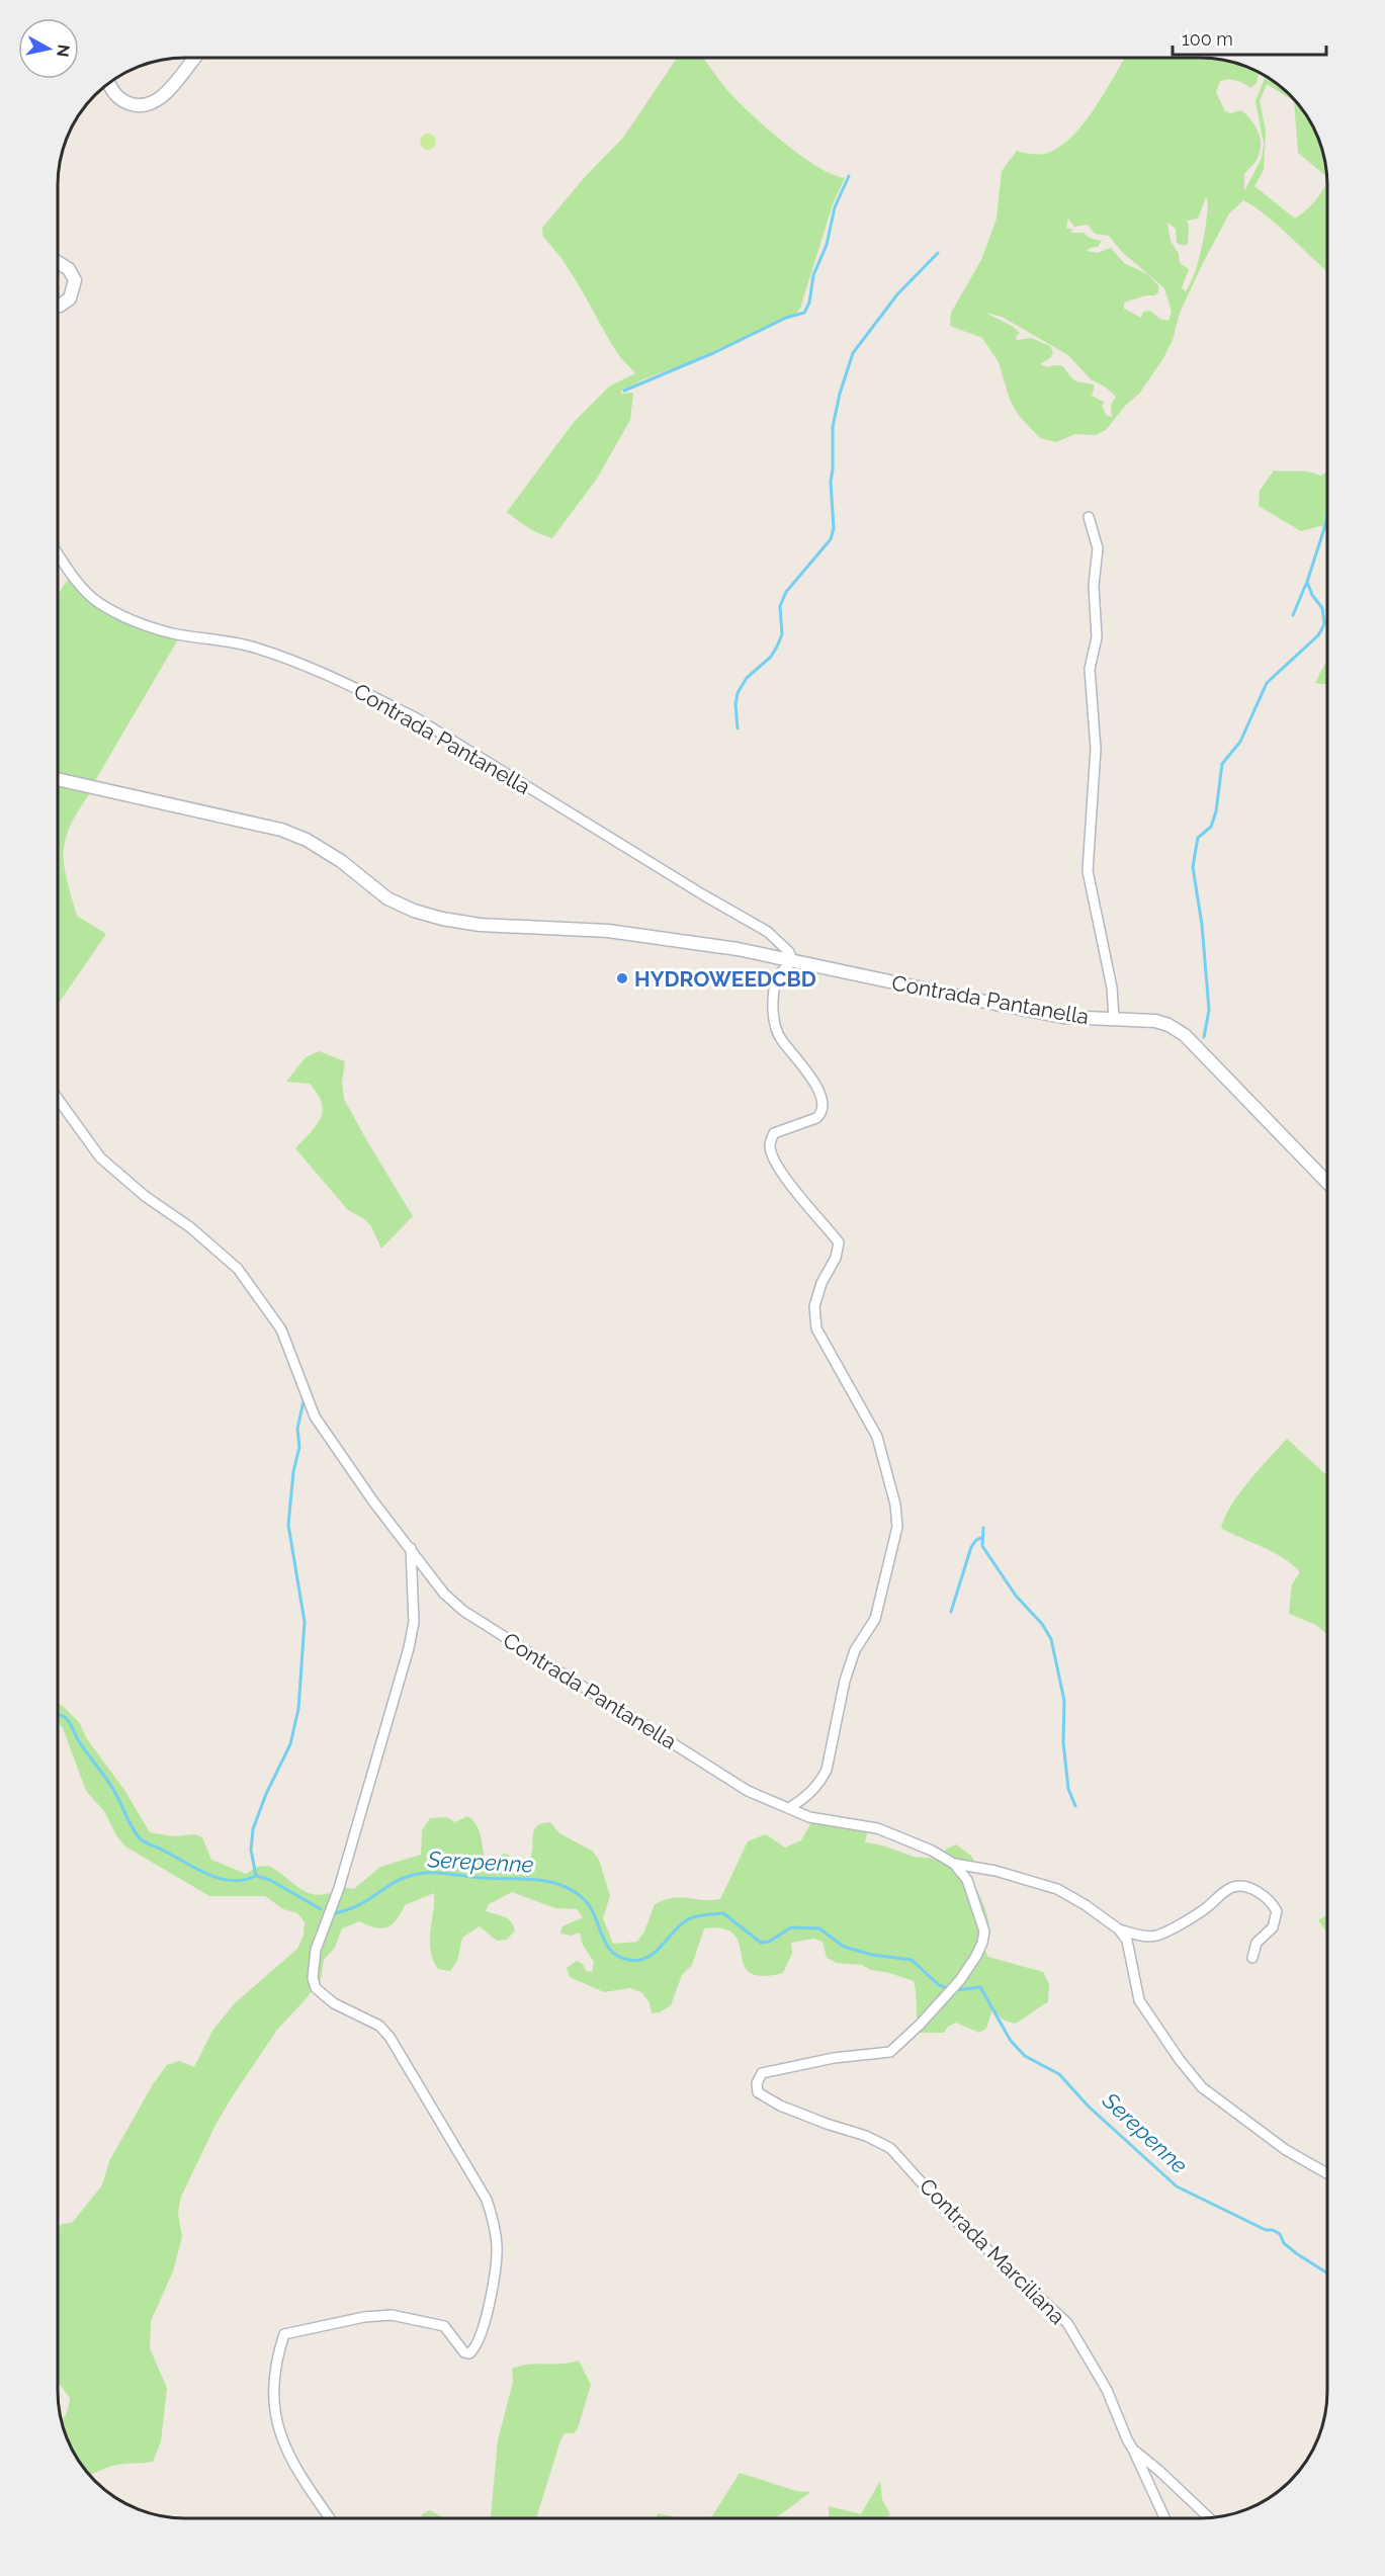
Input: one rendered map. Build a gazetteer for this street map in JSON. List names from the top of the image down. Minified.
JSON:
{"streets":{"street":["Contrada Pantanella","Contrada Marciliana"]},"crossings":[["Contrada Pantanella","Contrada Marciliana"]],"water":["Serepenne"],"places":["HYDROWEEDCBD"],"scale_bar":"100 m","north":"right"}
